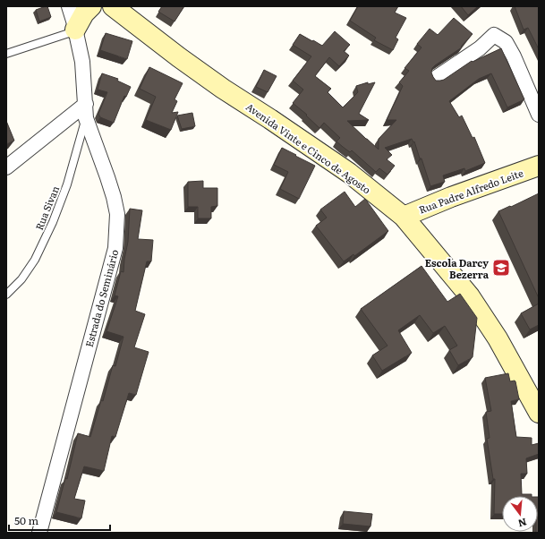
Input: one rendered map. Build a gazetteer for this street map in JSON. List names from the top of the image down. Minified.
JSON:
{"streets":{"main road":["Avenida Vinte e Cinco de Agosto","Rua Padre Alfredo Leite"],"street":["Estrada do Seminário"],"lane":["Rua Sivan"]},"crossings":[["Avenida Vinte e Cinco de Agosto","Rua Padre Alfredo Leite"],["Rua Sivan","Estrada do Seminário"]],"places":{"school or university":["Escola Darcy Bezerra"]},"scale_bar":"50 m","north":"bottom"}
